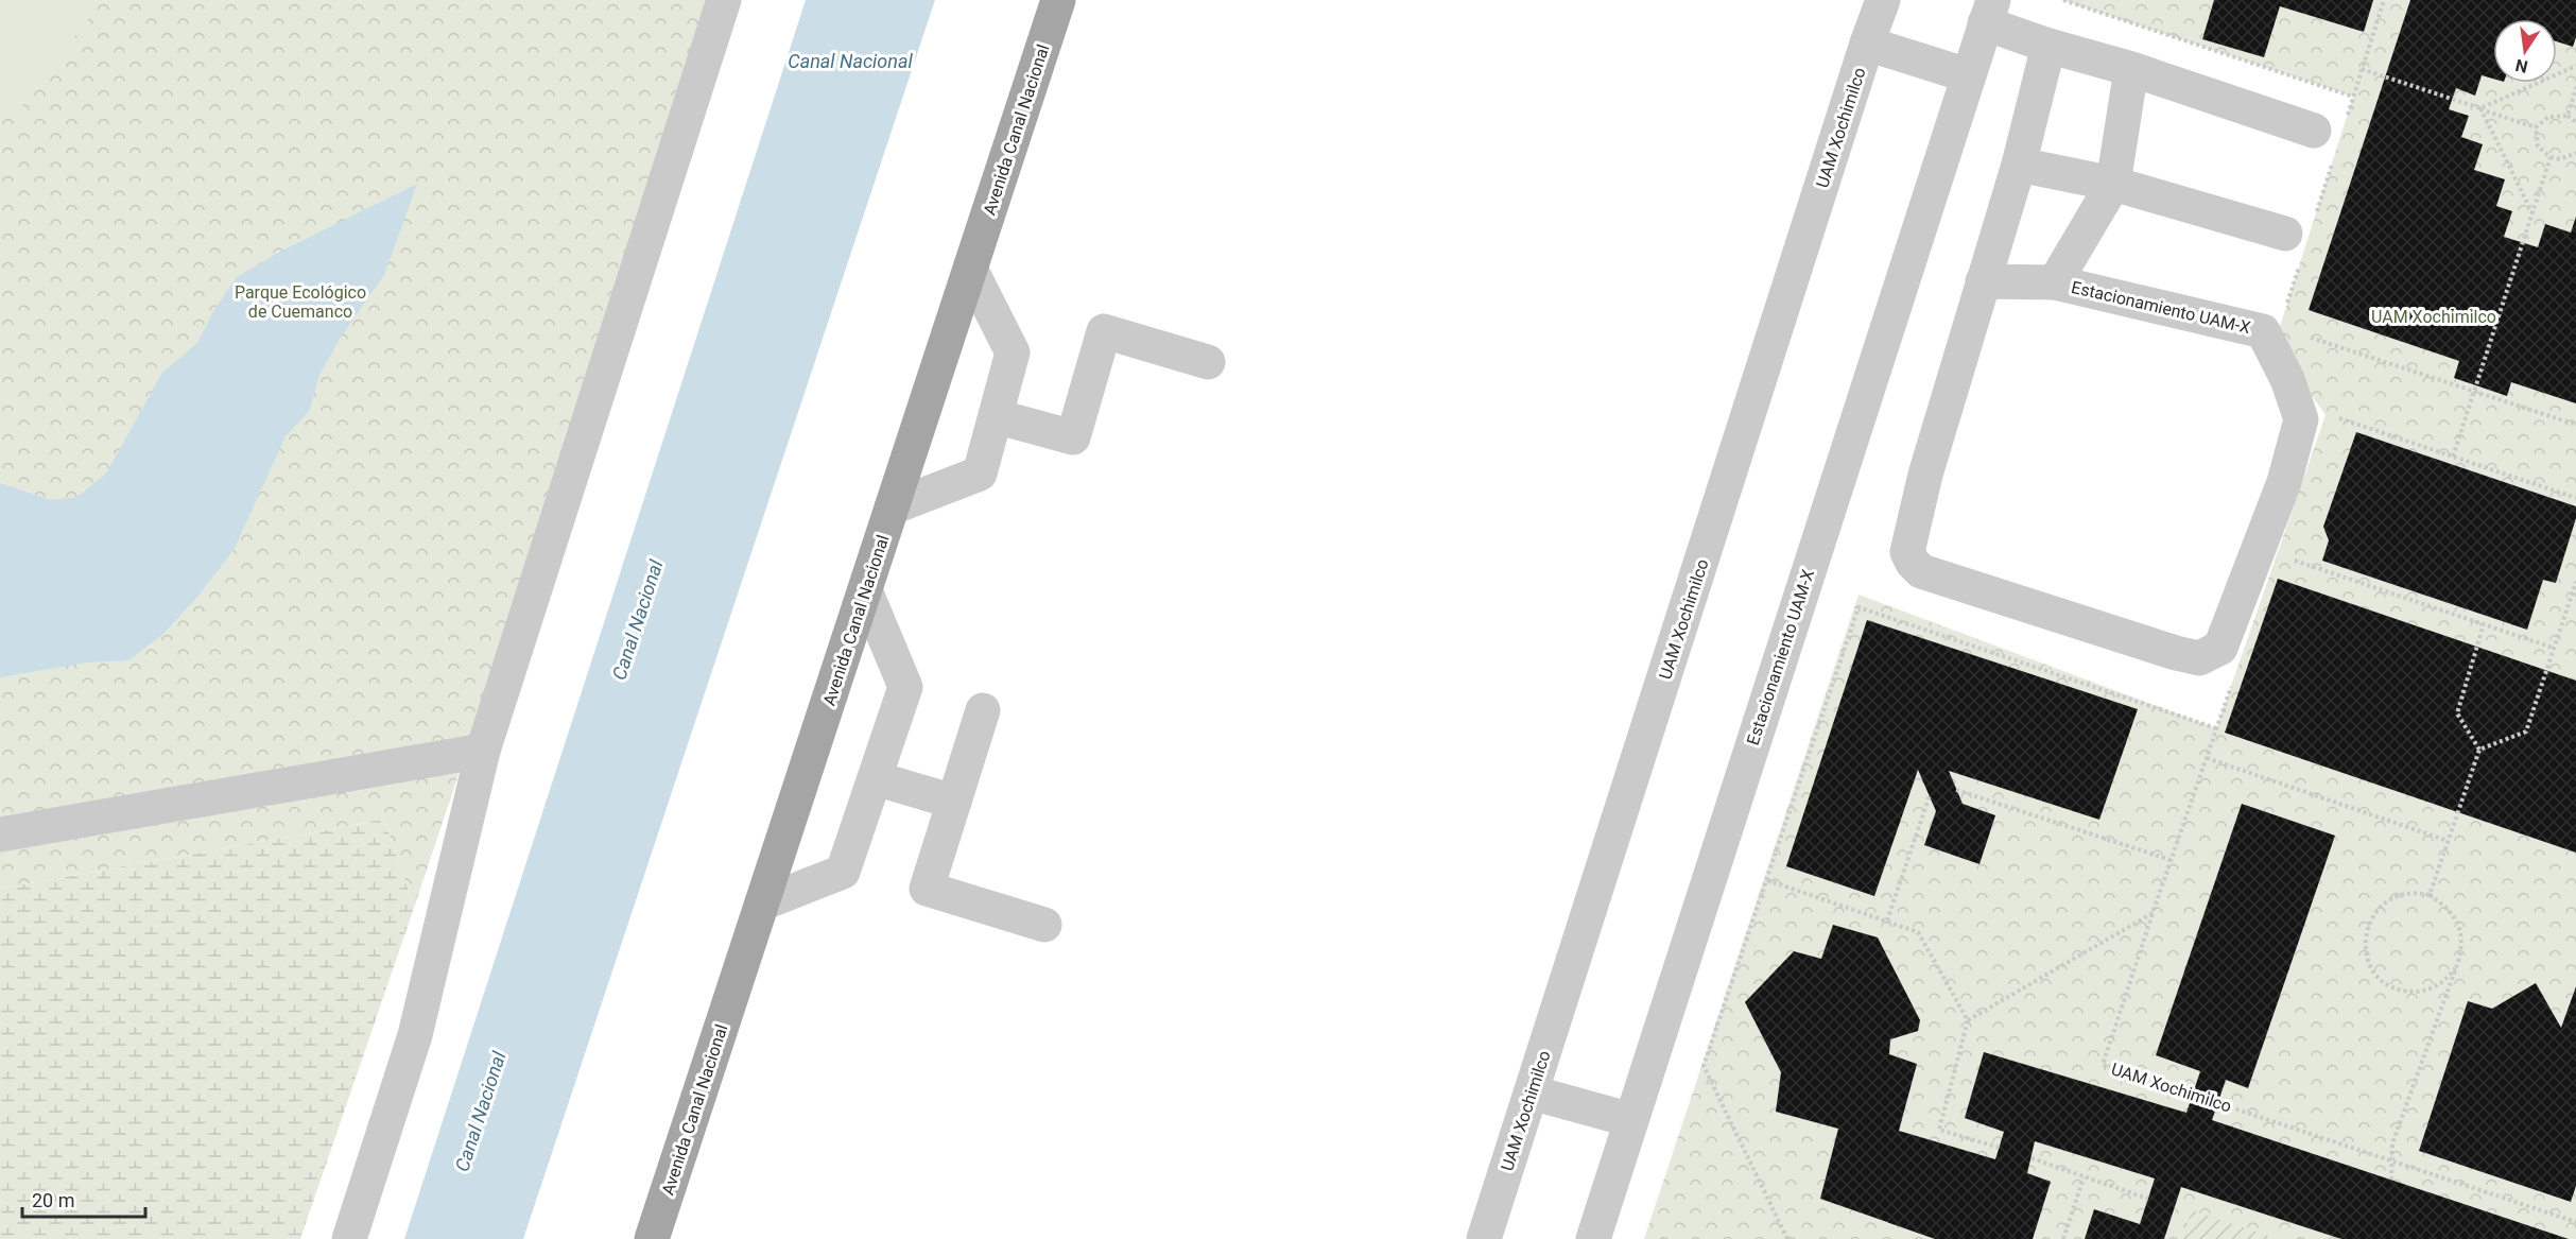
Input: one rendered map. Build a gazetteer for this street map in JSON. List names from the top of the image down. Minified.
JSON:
{"streets":{"main road":["Avenida Canal Nacional"],"lane":["UAM Xochimilco","Estacionamiento UAM-X"]},"water":["Canal Nacional"],"parks":["Parque Ecológico de Cuemanco","UAM Xochimilco"],"scale_bar":"20 m","north":"bottom"}
